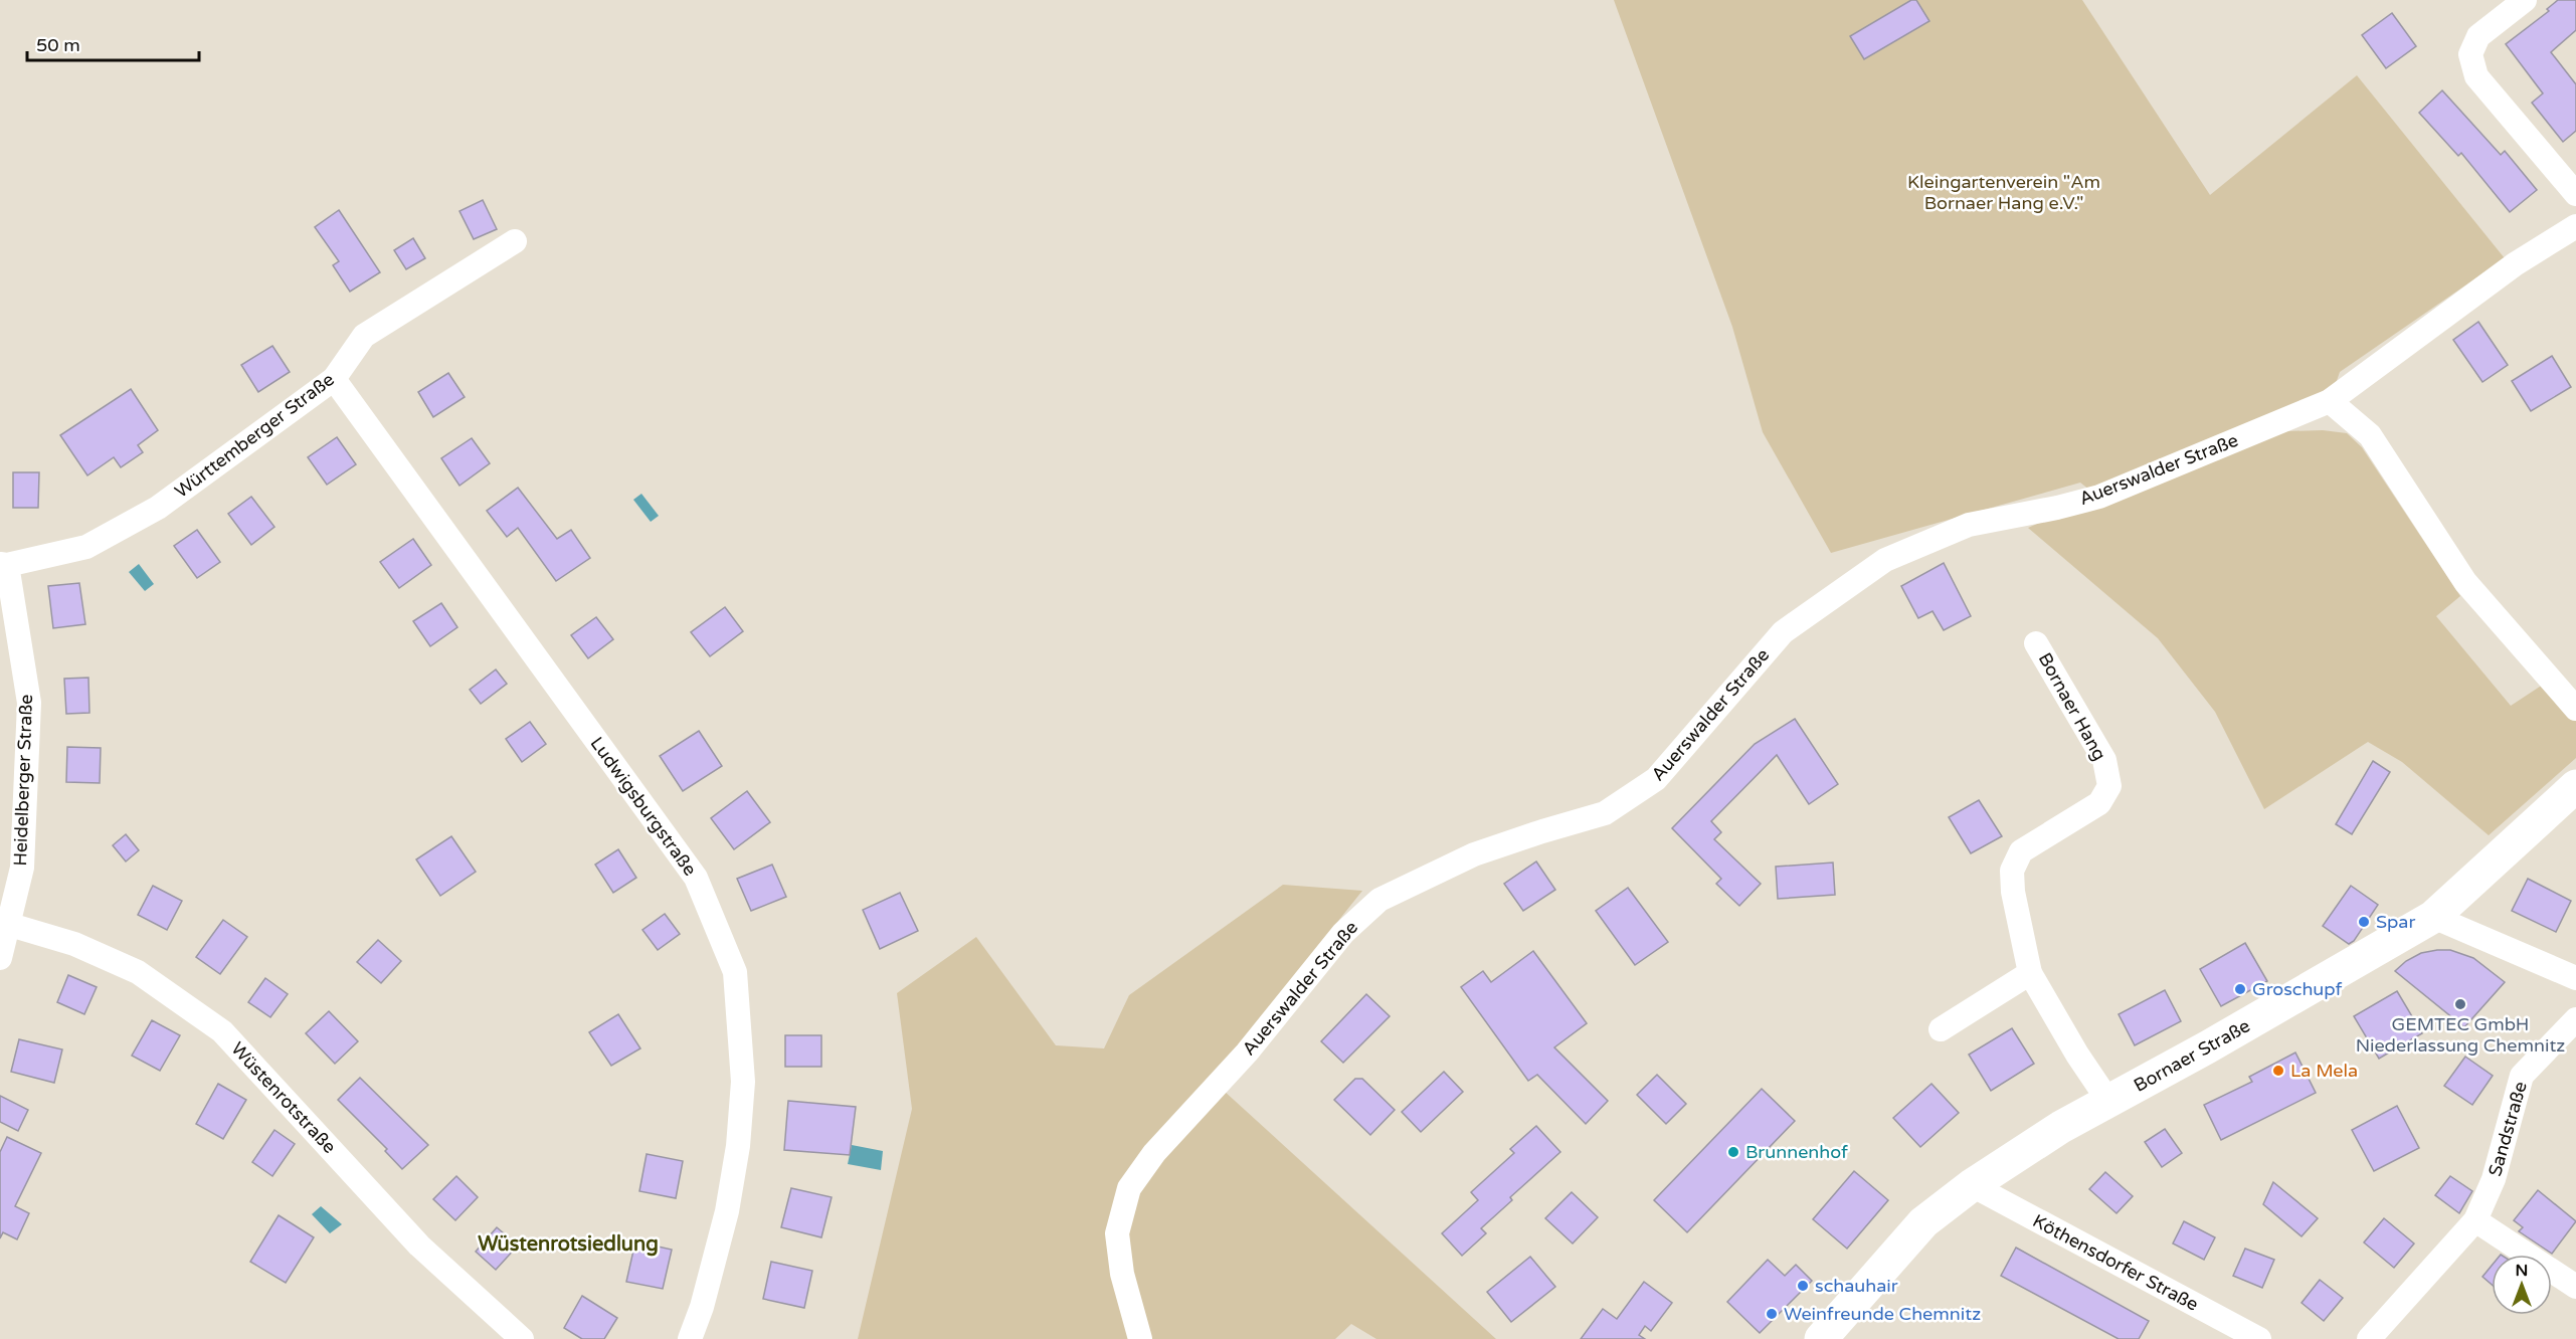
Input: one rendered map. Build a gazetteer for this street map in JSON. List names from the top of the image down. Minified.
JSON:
{"streets":{"main road":["Bornaer Straße"],"street":["Württemberger Straße","Auerswalder Straße","Bornaer Hang","Heidelberger Straße","Ludwigsburgstraße","Wüstenrotstraße","Sandstraße","Köthensdorfer Straße"]},"crossings":[["Württemberger Straße","Heidelberger Straße"],["Württemberger Straße","Ludwigsburgstraße"],["Bornaer Hang","Bornaer Straße"],["Heidelberger Straße","Wüstenrotstraße"],["Bornaer Straße","Köthensdorfer Straße"]],"districts":["Wüstenrotsiedlung"],"parks":["Kleingartenverein \"Am Bornaer Hang e.V.\""],"places":["Spar","Groschupf","GEMTEC GmbH Niederlassung Chemnitz","La Mela","Brunnenhof","schauhair","Weinfreunde Chemnitz"],"scale_bar":"50 m","north":"top"}
